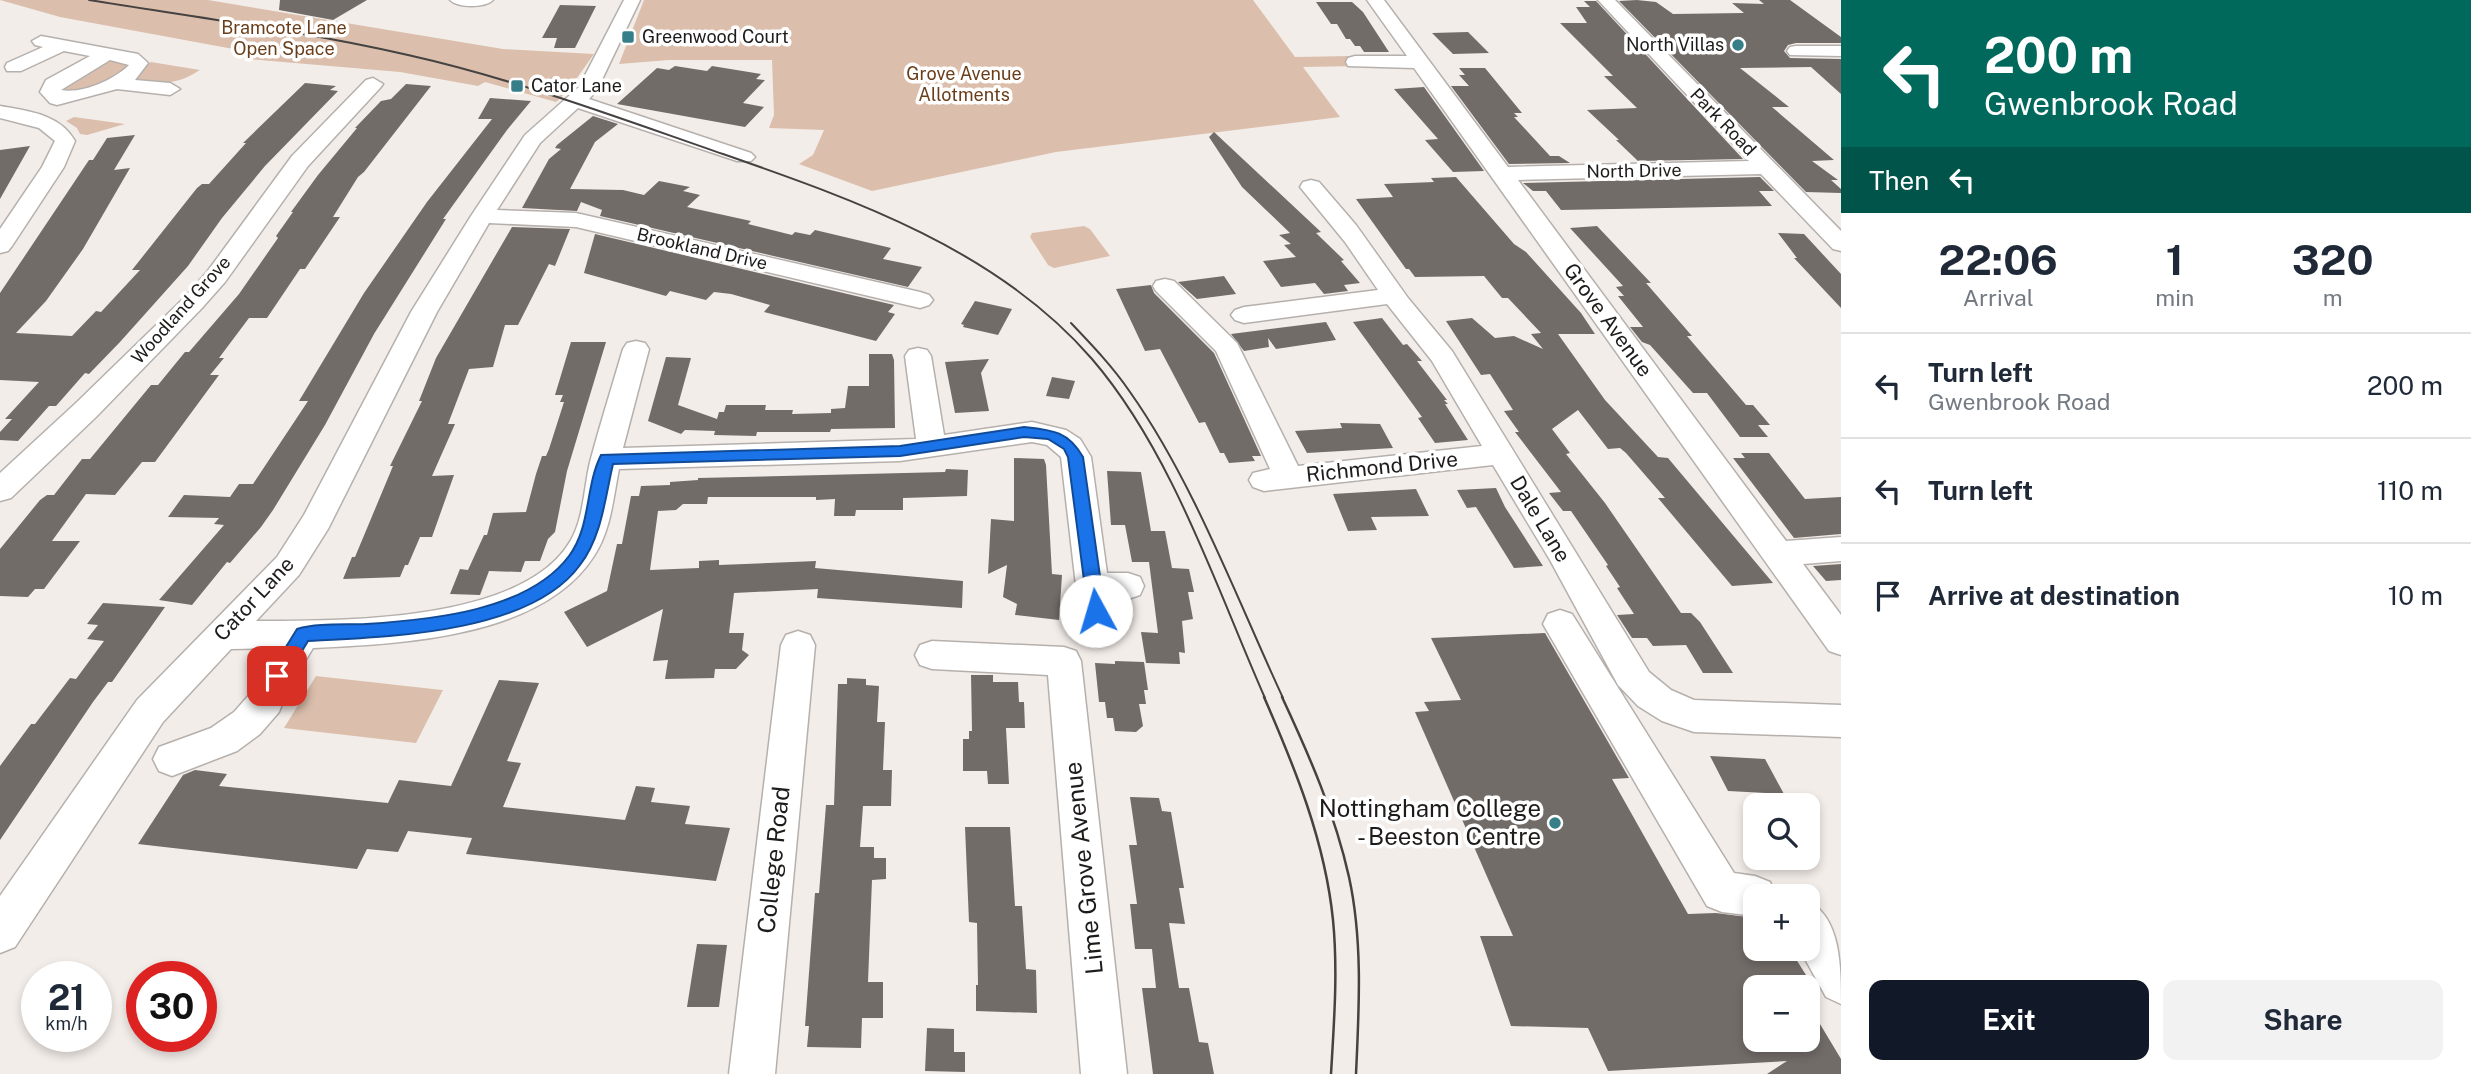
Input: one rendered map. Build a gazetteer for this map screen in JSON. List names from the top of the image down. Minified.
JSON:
{"streets":{"street":["Park Road","North Drive","Brookland Drive","Woodland Grove","Grove Avenue","Richmond Drive","Dale Lane","Cator Lane","College Road","Lime Grove Avenue"]},"crossings":[["Park Road","North Drive"],["North Drive","Grove Avenue"],["Brookland Drive","Cator Lane"],["Richmond Drive","Dale Lane"]],"parks":["Bramcote Lane Open Space","Grove Avenue Allotments"],"places":{"transit":["Greenwood Court","Cator Lane"],"other":["North Villas","Nottingham College - Beeston Centre"]},"page":{"turn":["200 m","Gwenbrook Road"],"then":"Then","eta":["22:06","Arrival","1","min","320","m"],"list":[{"name":"Turn left","note":"Gwenbrook Road","value":"200 m"},{"name":"Turn left","value":"110 m"},{"name":"Arrive at destination","value":"10 m"}],"map_buttons":["+","−"],"speed":"21 km/h","limit":"30","buttons":["Exit","Share"]}}
